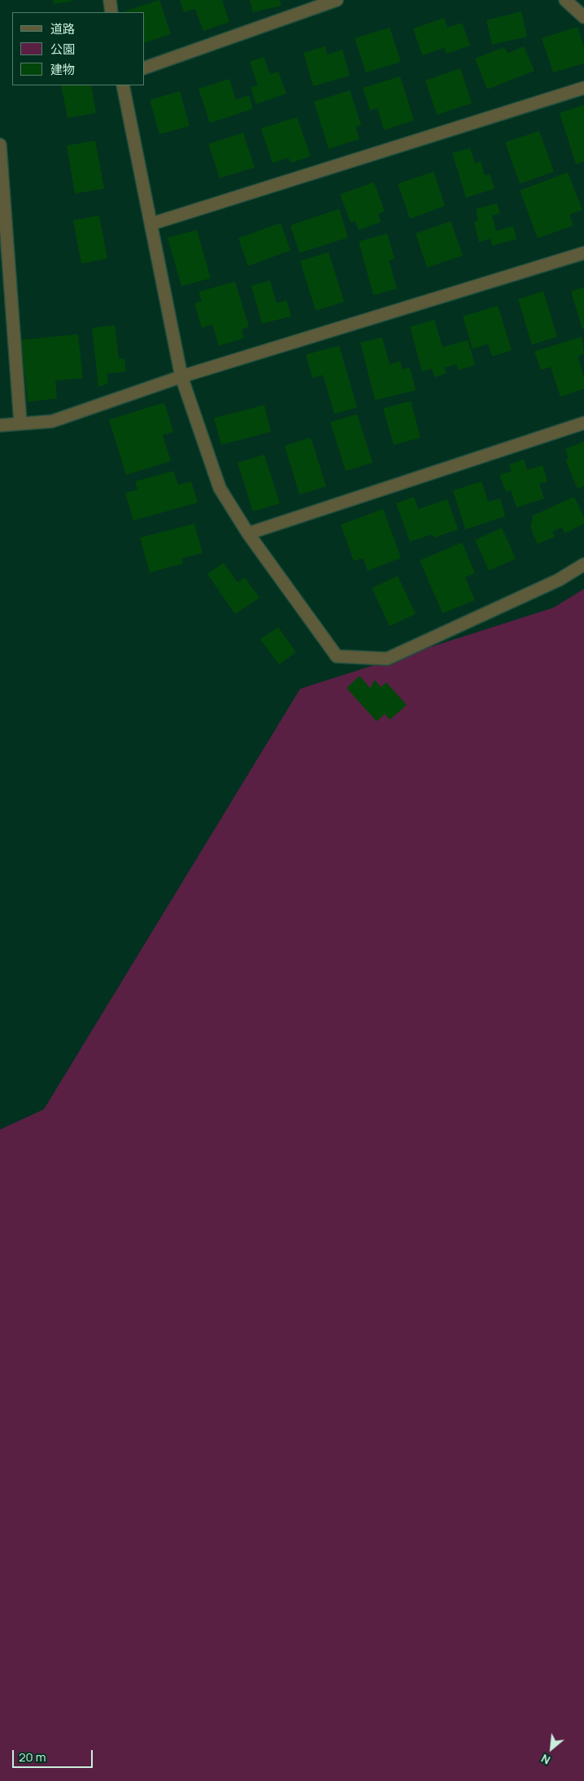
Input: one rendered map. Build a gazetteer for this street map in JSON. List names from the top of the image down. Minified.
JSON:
{"legend":["道路","公園","建物"],"scale_bar":"20 m","north":"bottom left"}
